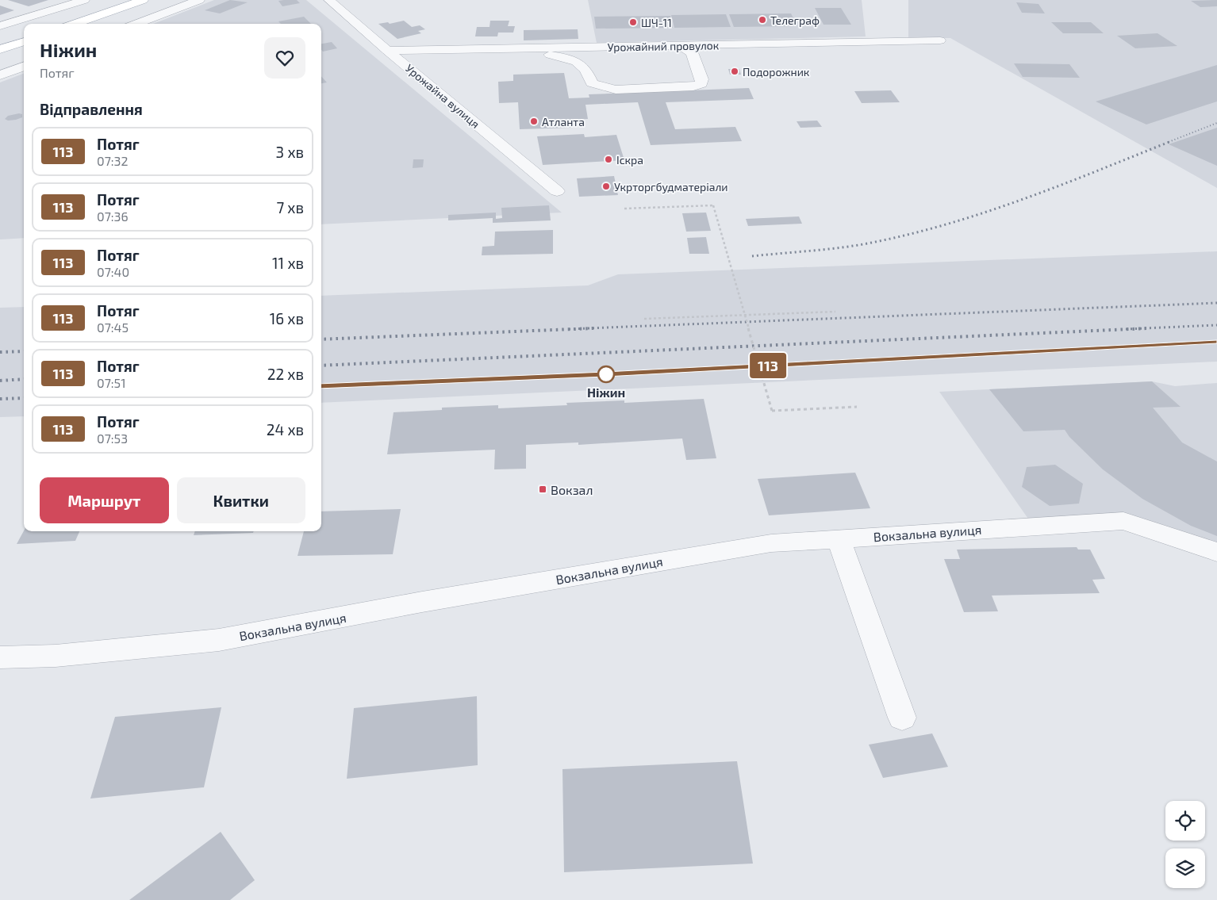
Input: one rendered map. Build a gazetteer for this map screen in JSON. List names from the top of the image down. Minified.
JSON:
{"streets":{"street":["Урожайний провулок","Урожайна вулиця","Вокзальна вулиця"]},"crossings":[["Урожайний провулок","Урожайна вулиця"]],"places":{"other":["Телеграф","ШЧ-11","Подорожник","Атланта","Іскра","Укрторгбудматеріали","Ніжин"],"transit":["Вокзал"]},"page":{"on_map":"113","heading":[["Ніжин","Потяг"],"Відправлення"],"list":[{"mark":"113","name":"Потяг","note":"07:32","value":"3 хв"},{"mark":"113","name":"Потяг","note":"07:36","value":"7 хв"},{"mark":"113","name":"Потяг","note":"07:40","value":"11 хв"},{"mark":"113","name":"Потяг","note":"07:45","value":"16 хв"},{"mark":"113","name":"Потяг","note":"07:51","value":"22 хв"},{"mark":"113","name":"Потяг","note":"07:53","value":"24 хв"}],"buttons":["Маршрут","Квитки"]}}
